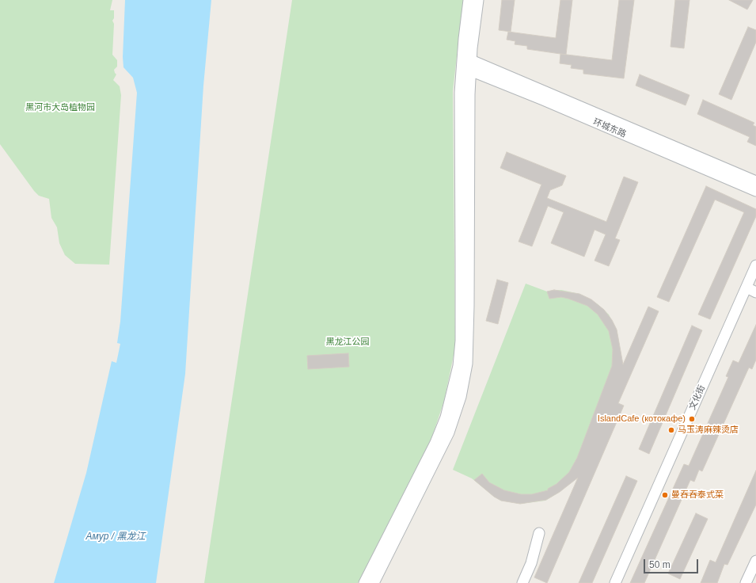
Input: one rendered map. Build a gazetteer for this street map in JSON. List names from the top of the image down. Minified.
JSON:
{"streets":{"street":["环城东路","文化街"]},"water":["Амур / 黑龙江"],"parks":["黑河市大岛植物园","黑龙江公园"],"places":["IslandCafe (котокафе)","马玉涛麻辣烫店","曼吞吞泰式菜"],"scale_bar":"50 m"}
